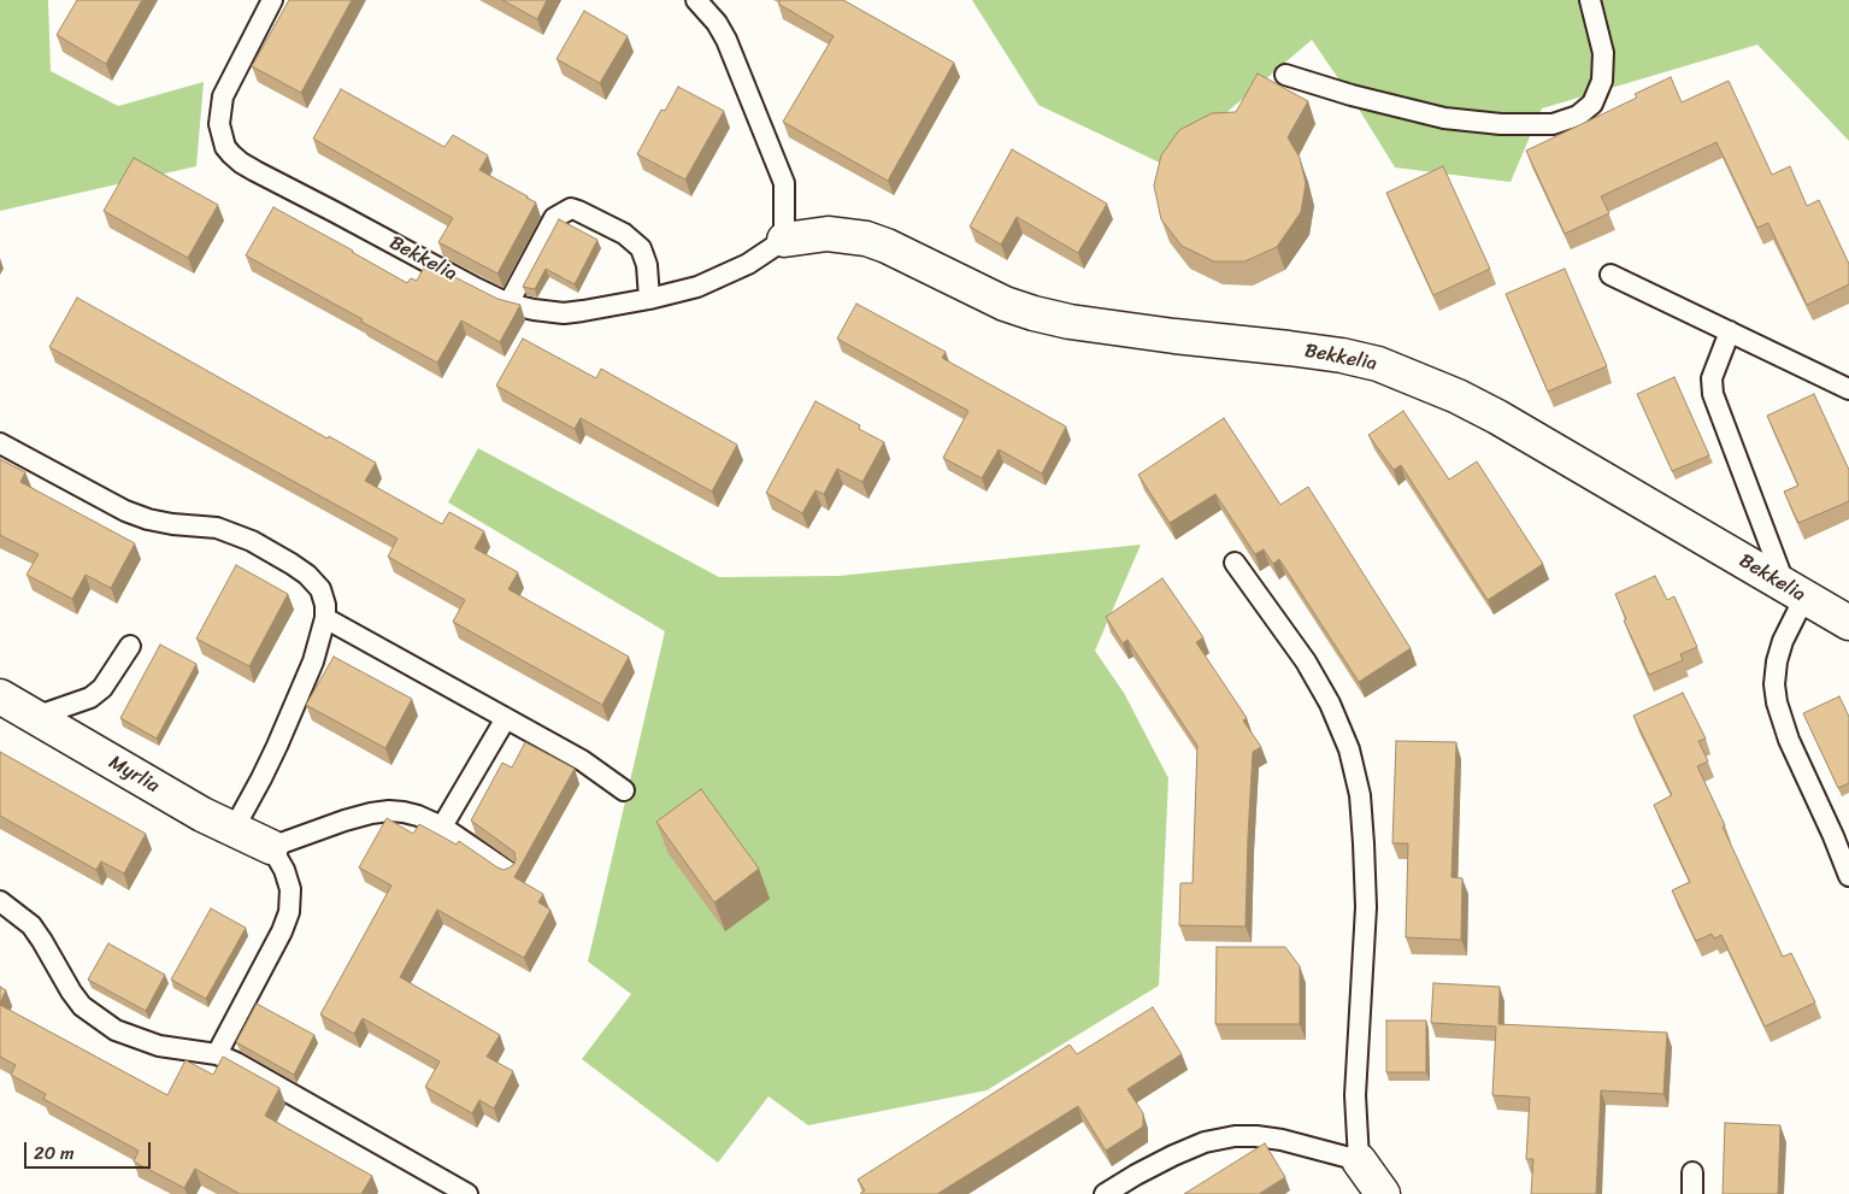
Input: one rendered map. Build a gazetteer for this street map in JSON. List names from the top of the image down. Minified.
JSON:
{"streets":{"street":["Bekkelia","Myrlia"]},"scale_bar":"20 m"}
